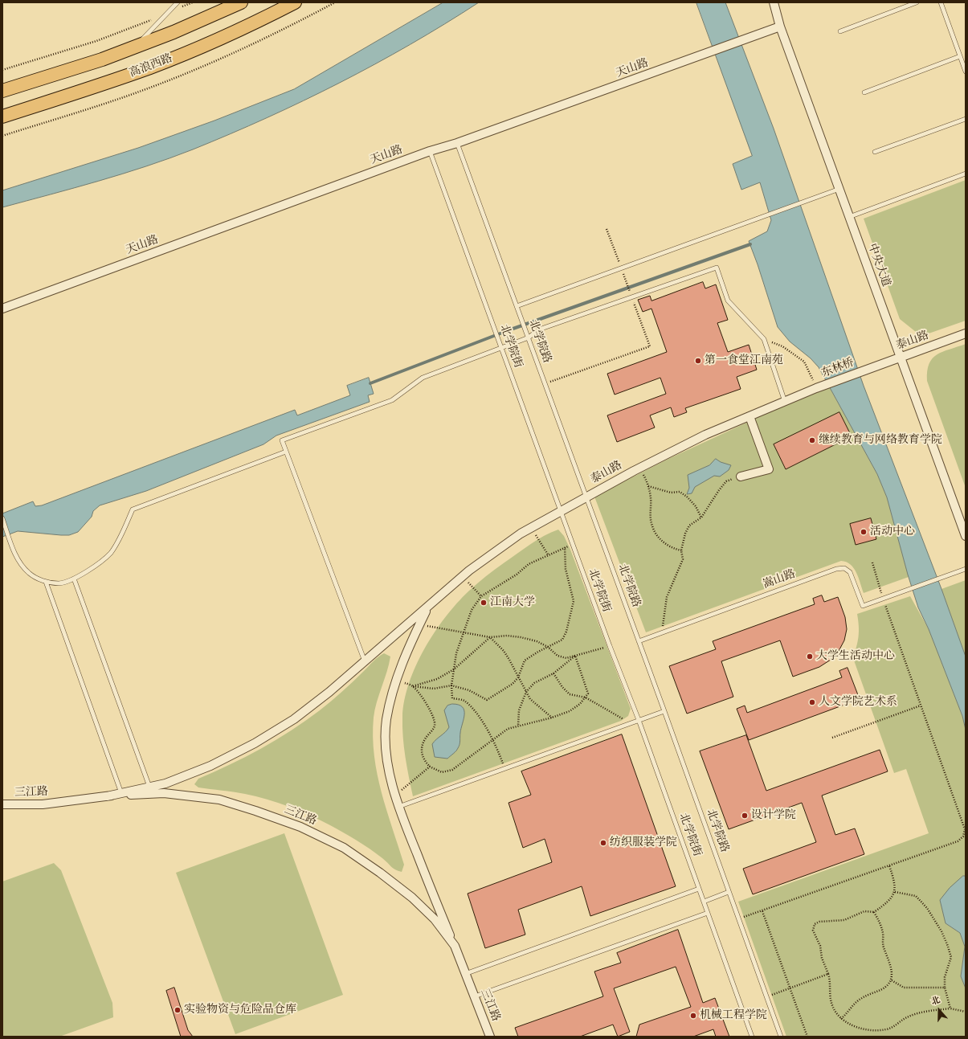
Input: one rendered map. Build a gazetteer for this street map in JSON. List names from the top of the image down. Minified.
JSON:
{"streets":{"main road":["高浪西路"],"street":["天山路","中央大道","泰山路","东林桥","三江路"],"lane":["北学院路","北学院街","嵩山路"]},"crossings":[["天山路","中央大道"],["天山路","北学院路"],["天山路","北学院街"],["中央大道","泰山路"],["泰山路","北学院路"],["泰山路","北学院街"],["泰山路","东林桥"],["泰山路","三江路"],["北学院路","嵩山路"]],"places":["第一食堂江南苑","继续教育与网络教育学院","活动中心","江南大学","大学生活动中心","人文学院艺术系","设计学院","纺织服装学院","实验物资与危险品仓库","机械工程学院"],"north":"top"}
